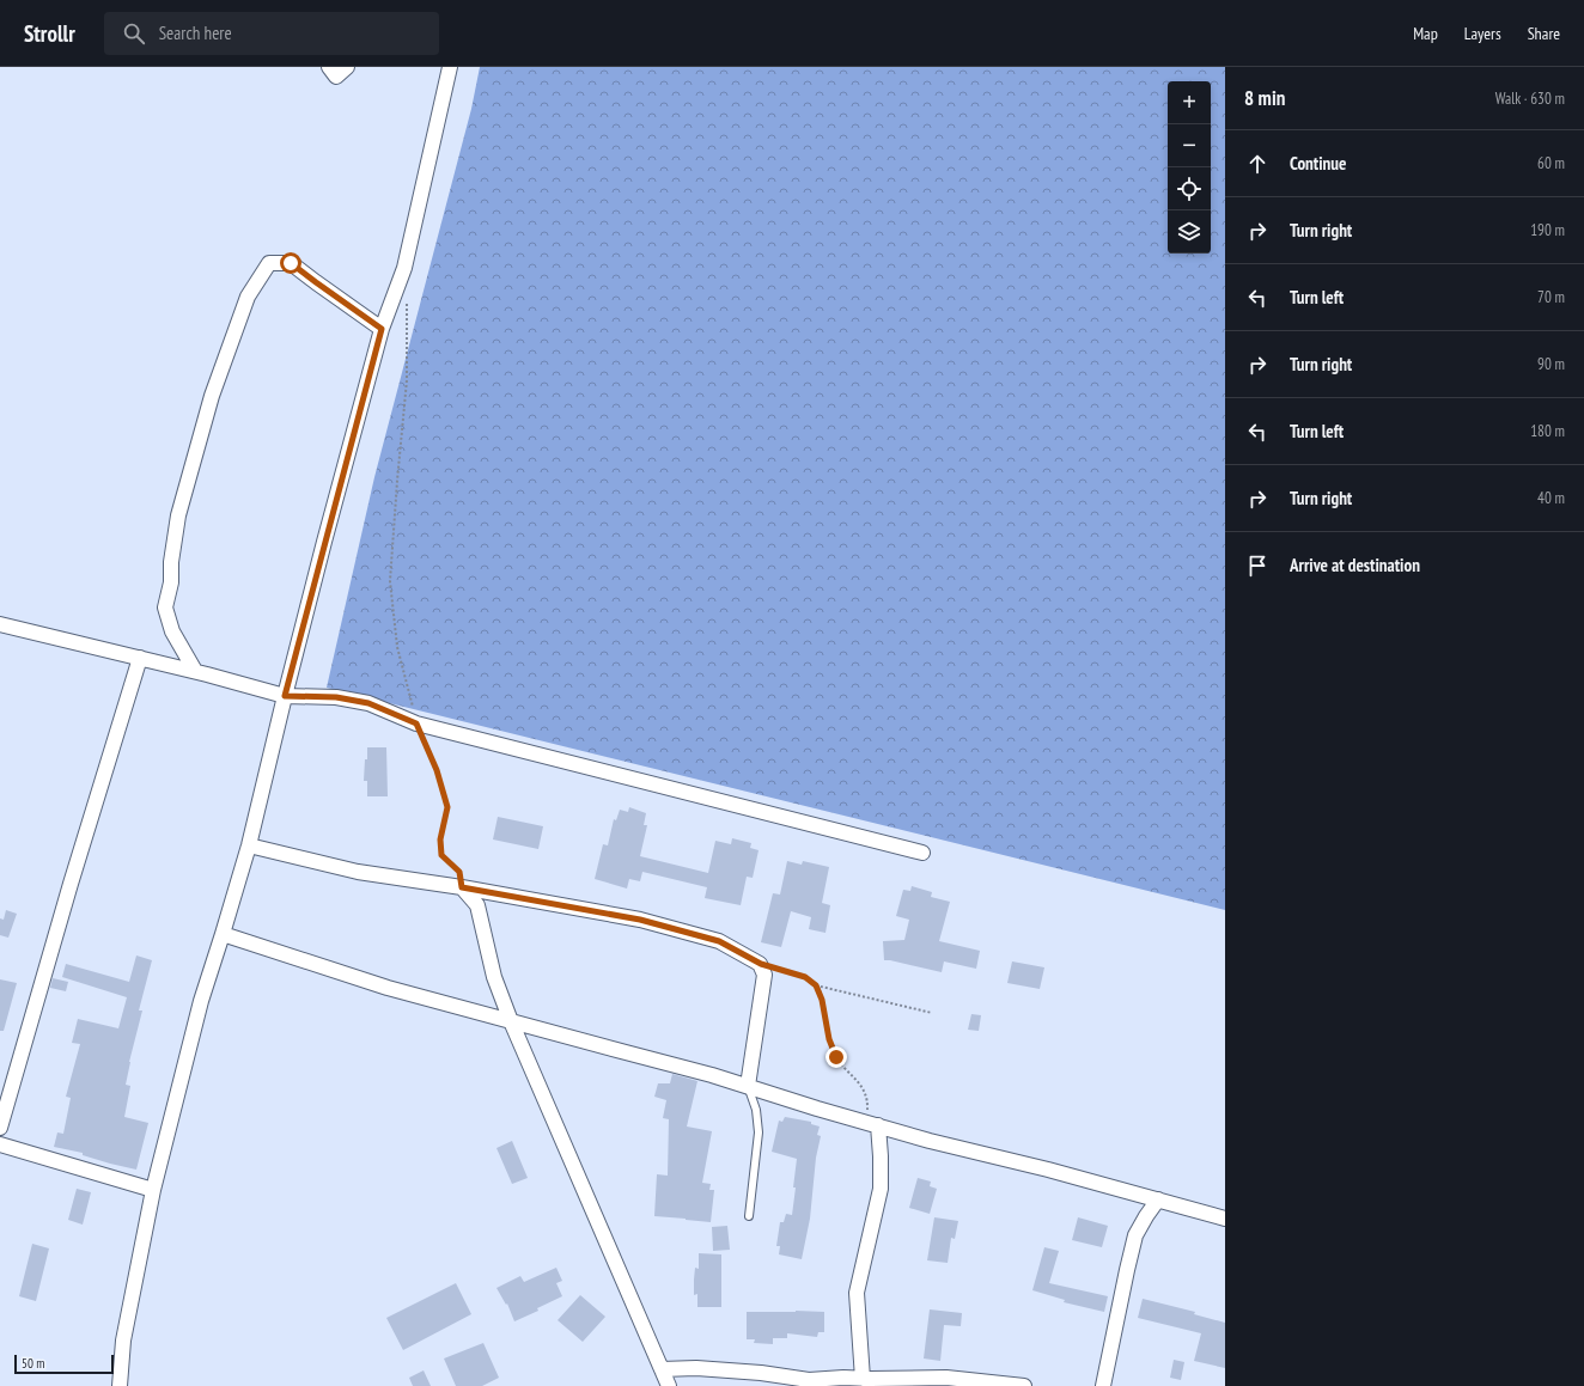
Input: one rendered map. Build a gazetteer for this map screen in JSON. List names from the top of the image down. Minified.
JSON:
{"scale_bar":"50 m","page":{"header":"Strollr","search":"Search here","nav":["Map","Layers","Share"],"heading":["8 min","Walk · 630 m"],"map_buttons":["+","−"],"list":[["Continue","60 m"],["Turn right","190 m"],["Turn left","70 m"],["Turn right","90 m"],["Turn left","180 m"],["Turn right","40 m"],"Arrive at destination"],"scale":"50 m"}}
